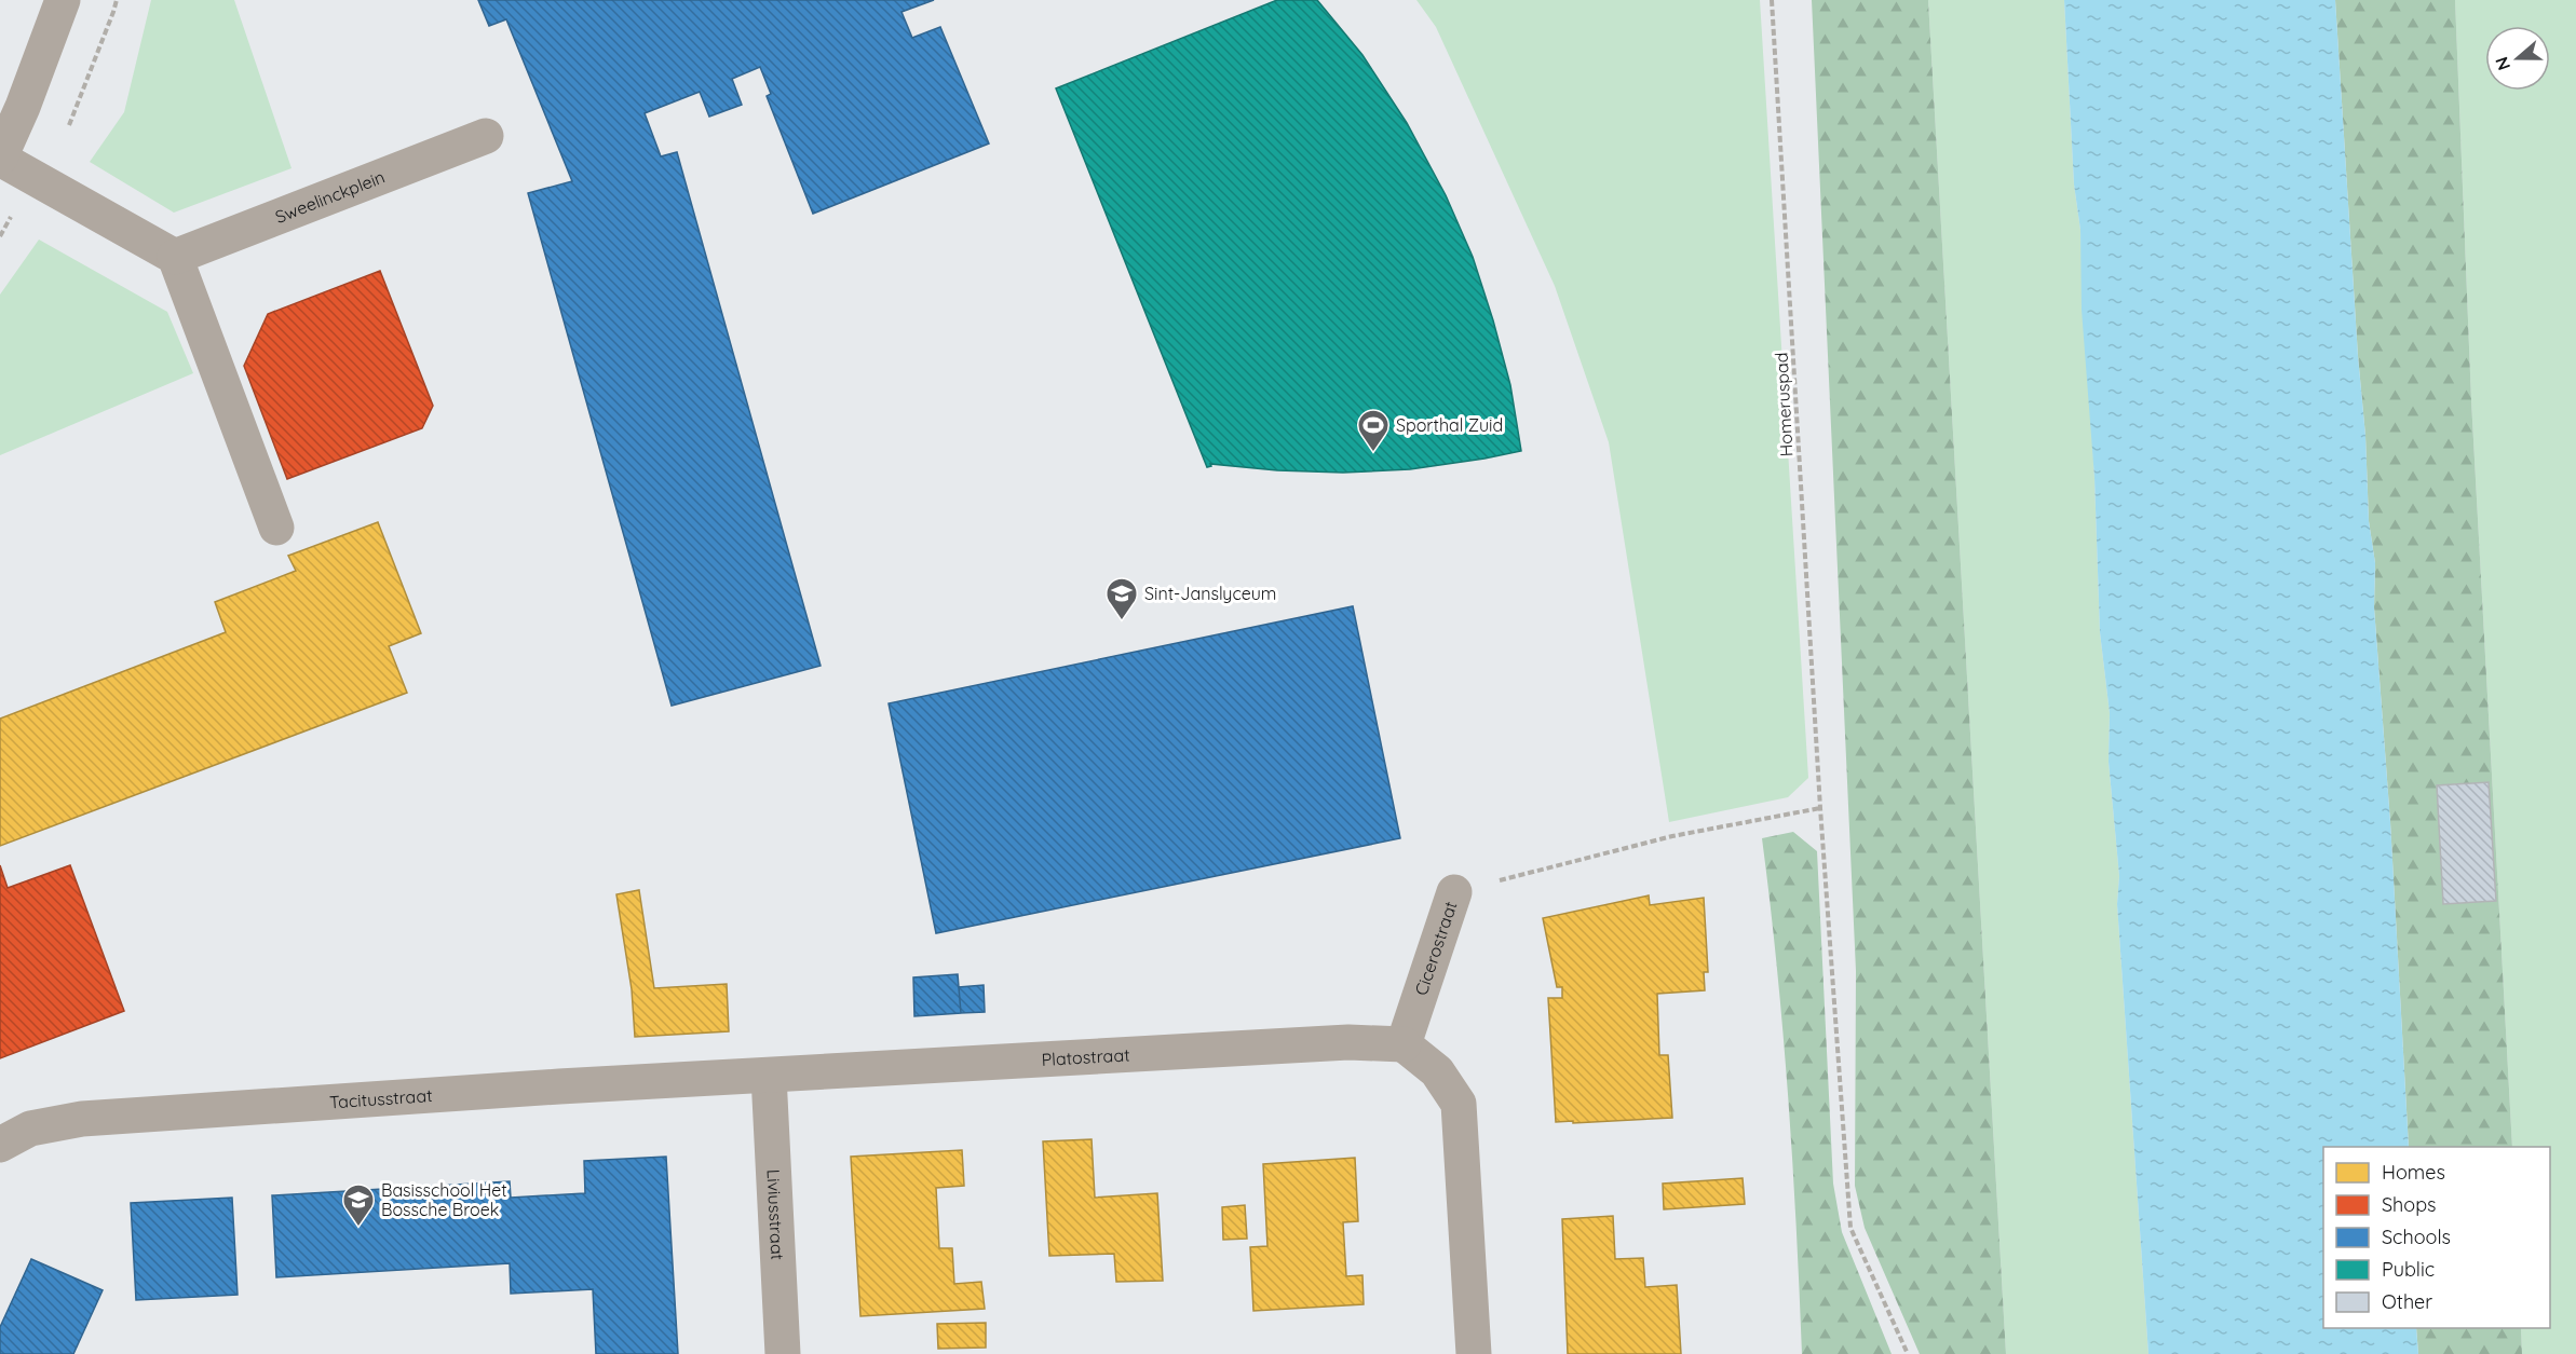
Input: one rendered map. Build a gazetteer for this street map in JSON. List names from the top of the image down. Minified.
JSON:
{"streets":{"street":["Sweelinckplein","Cicerostraat","Platostraat","Tacitusstraat","Liviusstraat"],"path":["Homeruspad"]},"crossings":[["Homeruspad","Cicerostraat"],["Cicerostraat","Platostraat"],["Platostraat","Tacitusstraat"],["Platostraat","Liviusstraat"],["Tacitusstraat","Liviusstraat"]],"places":{"sports":["Sporthal Zuid"],"school or university":["Sint-Janslyceum","Basisschool Het Bossche Broek"]},"legend":["Homes","Shops","Schools","Public","Other"],"north":"left"}
